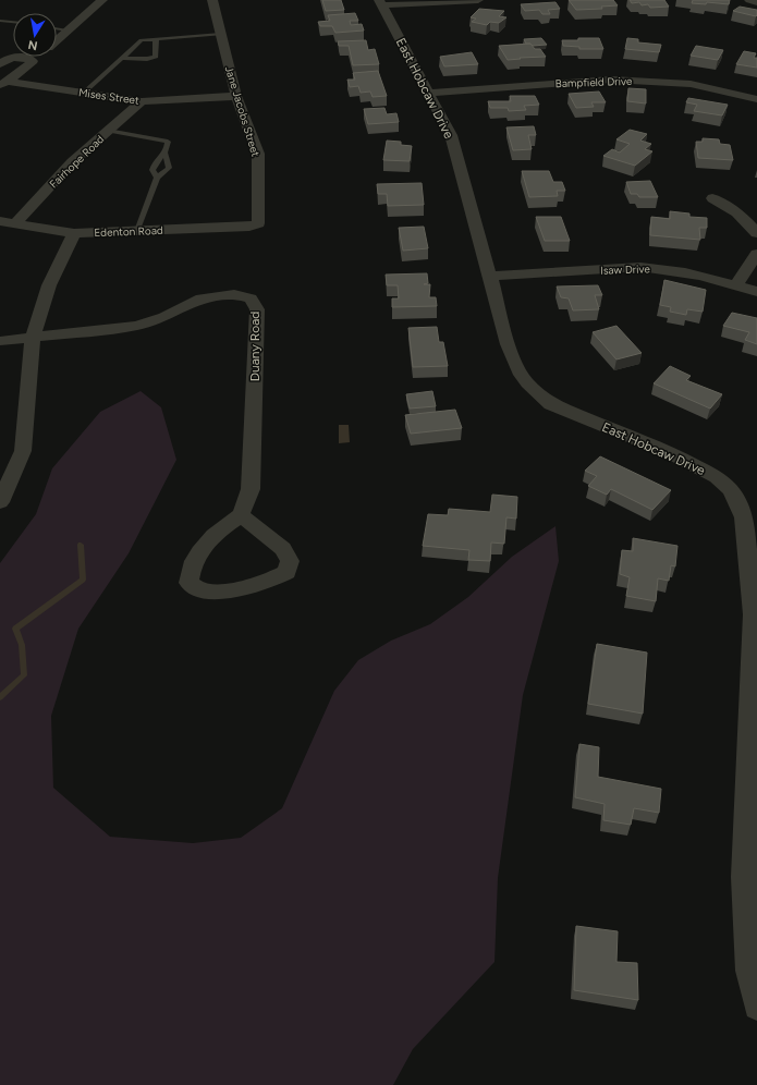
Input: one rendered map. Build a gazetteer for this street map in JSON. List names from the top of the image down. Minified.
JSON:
{"streets":{"street":["Bampfield Drive","East Hobcaw Drive","Mises Street","Jane Jacobs Street","Fairhope Road","Edenton Road","Isaw Drive","Duany Road"]},"crossings":[["Bampfield Drive","East Hobcaw Drive"],["East Hobcaw Drive","Isaw Drive"],["Mises Street","Jane Jacobs Street"],["Mises Street","Fairhope Road"],["Jane Jacobs Street","Edenton Road"],["Fairhope Road","Edenton Road"]],"north":"bottom"}
